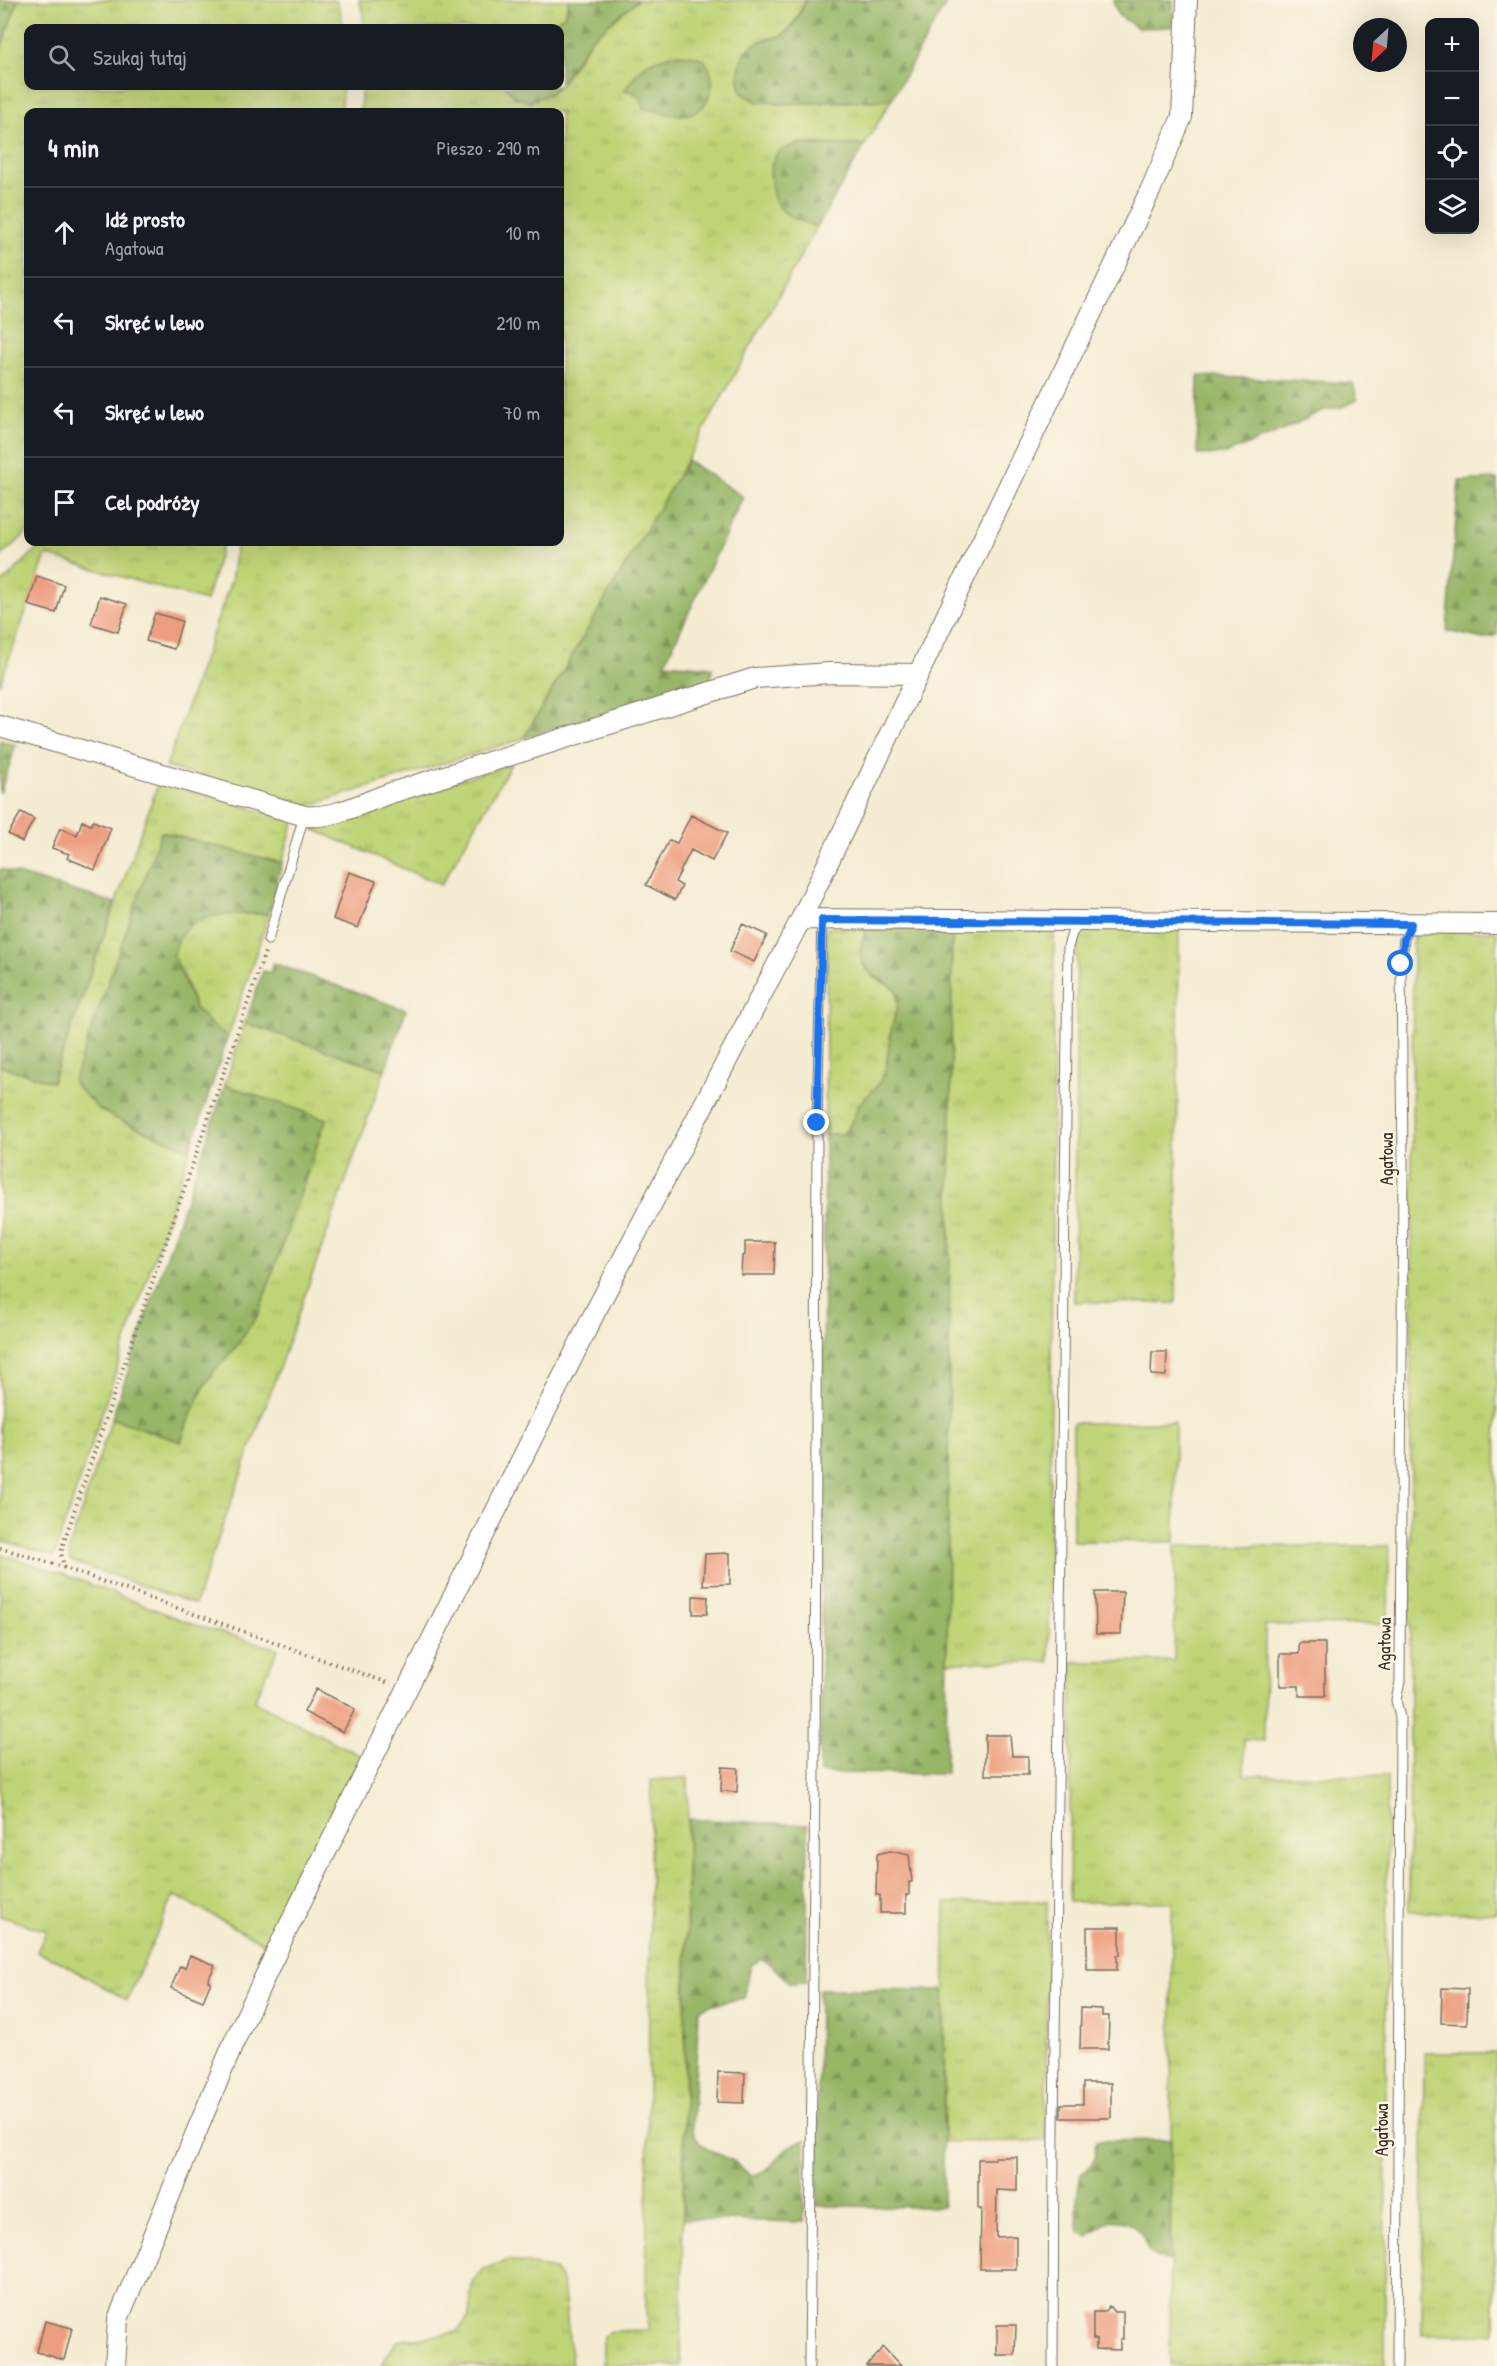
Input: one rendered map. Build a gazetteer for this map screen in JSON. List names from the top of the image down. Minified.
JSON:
{"streets":{"lane":["Agatowa"]},"north":"bottom left","page":{"map_buttons":["+","−"],"search":"Szukaj tutaj","heading":["4 min","Pieszo · 290 m"],"list":[["Idź prosto","Agatowa","10 m"],["Skręć w lewo","210 m"],["Skręć w lewo","70 m"],"Cel podróży"]}}
